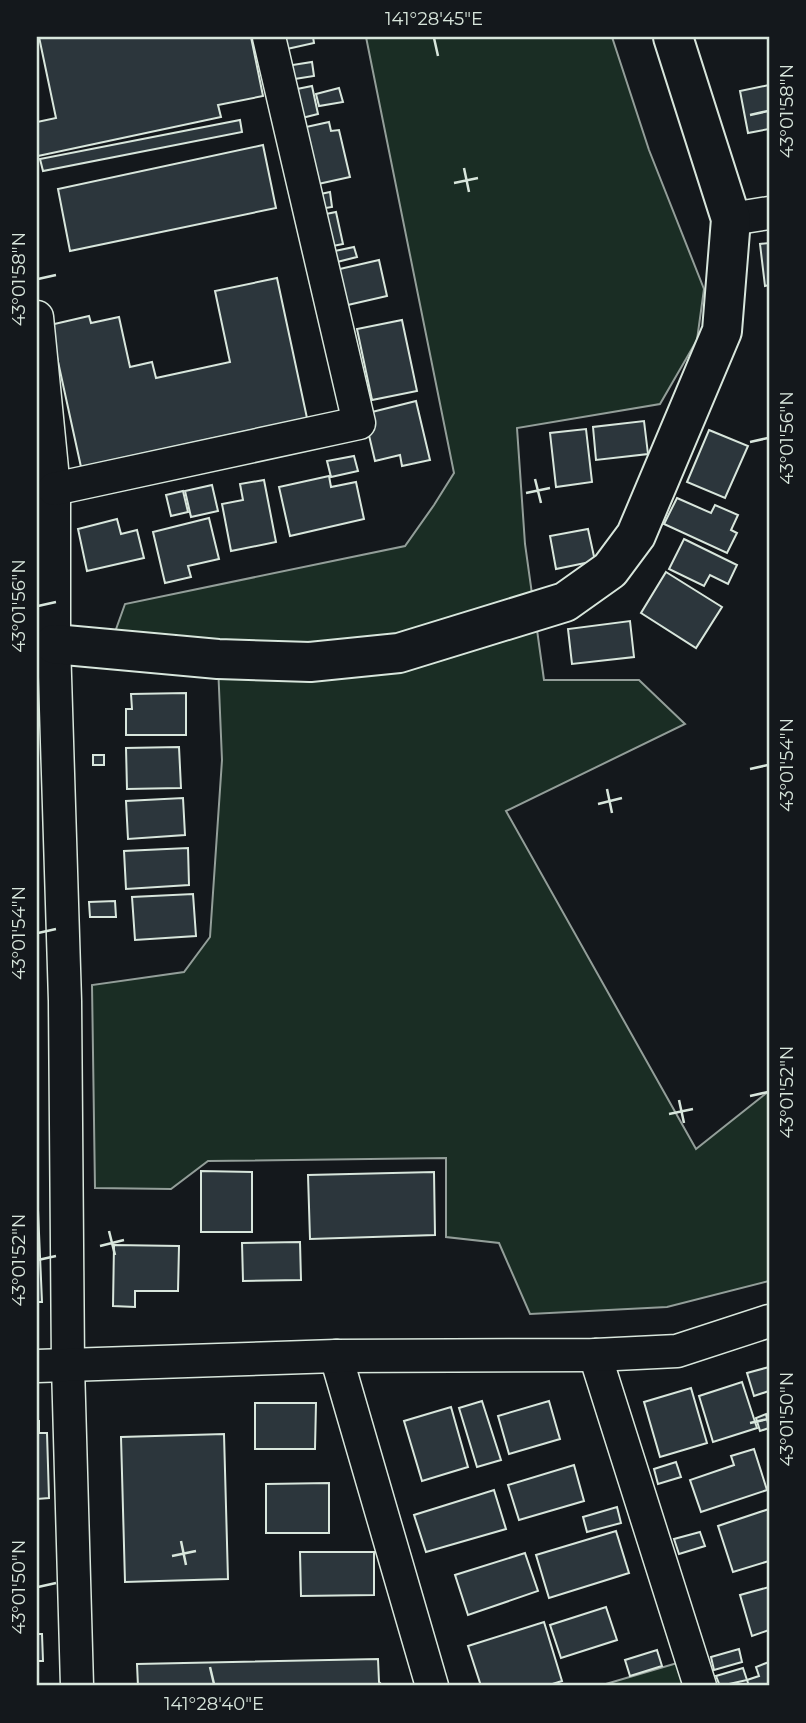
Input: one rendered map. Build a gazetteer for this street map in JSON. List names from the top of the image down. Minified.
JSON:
{"coordinates":["141°28'45\"E","43°01'58\"N","43°01'56\"N","43°01'54\"N","43°01'52\"N","43°01'50\"N","141°28'40\"E"]}
